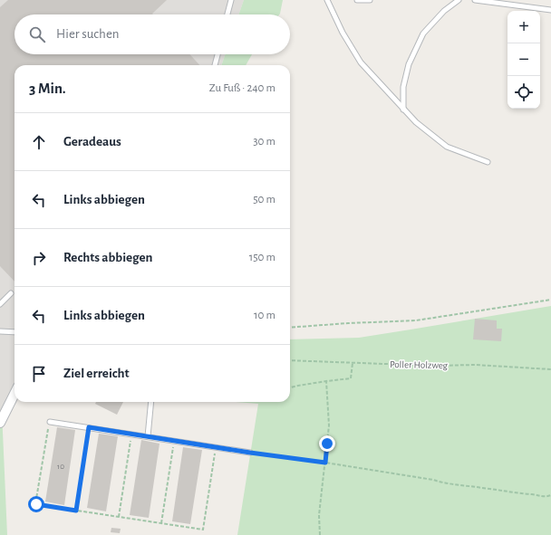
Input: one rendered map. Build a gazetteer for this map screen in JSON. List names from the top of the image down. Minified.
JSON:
{"streets":{"path":["Poller Holzweg"]},"house_numbers":["10"],"page":{"map_buttons":["+","−"],"search":"Hier suchen","heading":["3 Min.","Zu Fuß · 240 m"],"list":[["Geradeaus","30 m"],["Links abbiegen","50 m"],["Rechts abbiegen","150 m"],["Links abbiegen","10 m"],"Ziel erreicht"]}}
